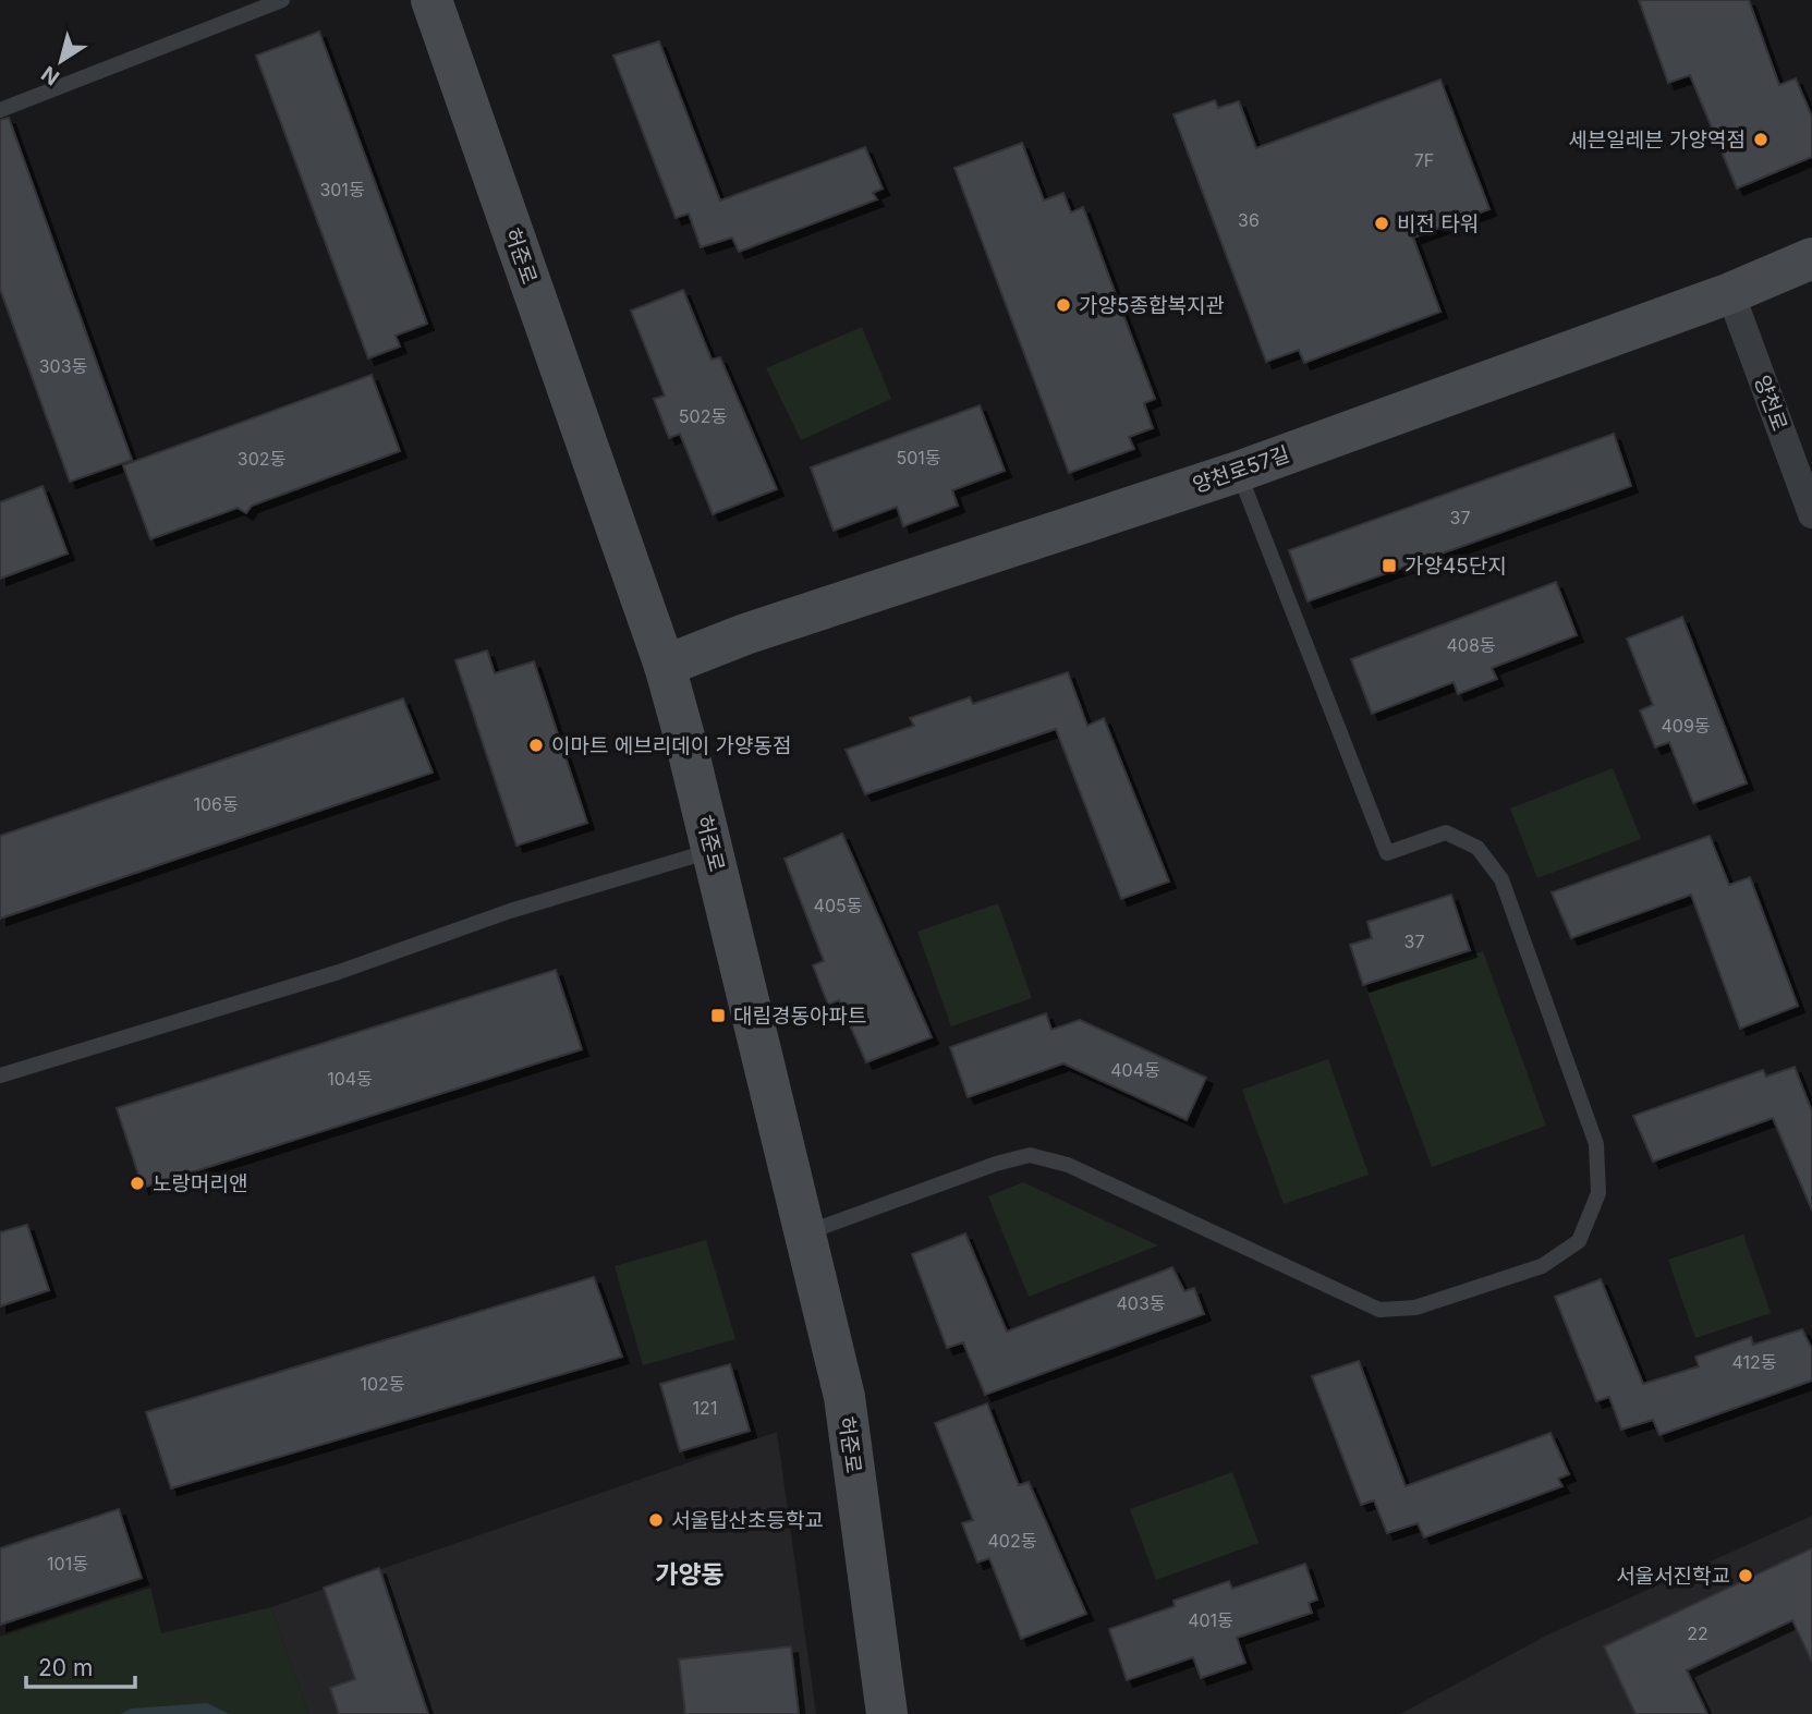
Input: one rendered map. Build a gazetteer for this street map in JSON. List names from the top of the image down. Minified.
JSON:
{"streets":{"street":["허준로","양천로","양천로57길"]},"crossings":[["허준로","양천로57길"],["양천로","양천로57길"]],"districts":["가양동"],"places":{"other":["세븐일레븐 가양역점","비전 타워","가양5종합복지관","이마트 에브리데이 가양동점","노랑머리앤","서울탑산초등학교","서울서진학교"],"transit":["가양45단지","대림경동아파트"]},"house_numbers":["7F","301동","36","303동","502동","501동","302동","37","408동","409동","106동","405동","37","404동","104동","403동","412동","102동","121","402동","101동","401동","22"],"scale_bar":"20 m","north":"bottom left"}
